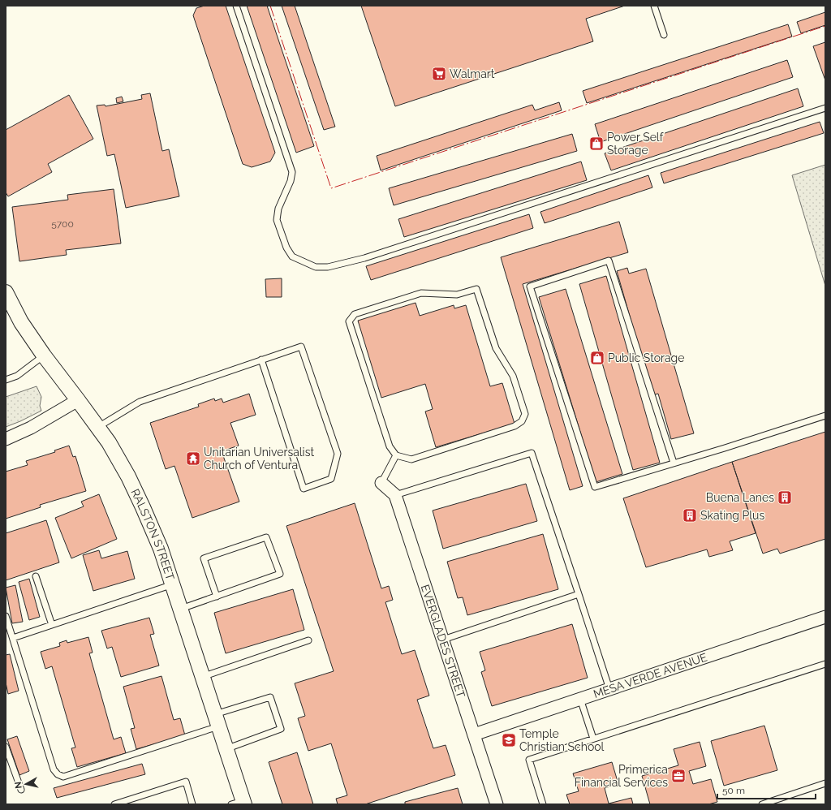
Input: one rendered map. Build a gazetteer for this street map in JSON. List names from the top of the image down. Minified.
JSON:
{"streets":{"street":["RALSTON STREET","EVERGLADES STREET","MESA VERDE AVENUE"]},"crossings":[["EVERGLADES STREET","MESA VERDE AVENUE"]],"places":{"supermarket":["Walmart"],"shop":["Power Self Storage","Public Storage"],"temple":["Unitarian Universalist Church of Ventura"],"building":["Buena Lanes","Skating Plus"],"school or university":["Temple Christian School"],"office":["Primerica Financial Services"]},"house_numbers":["5700"],"scale_bar":"50 m","north":"left"}
